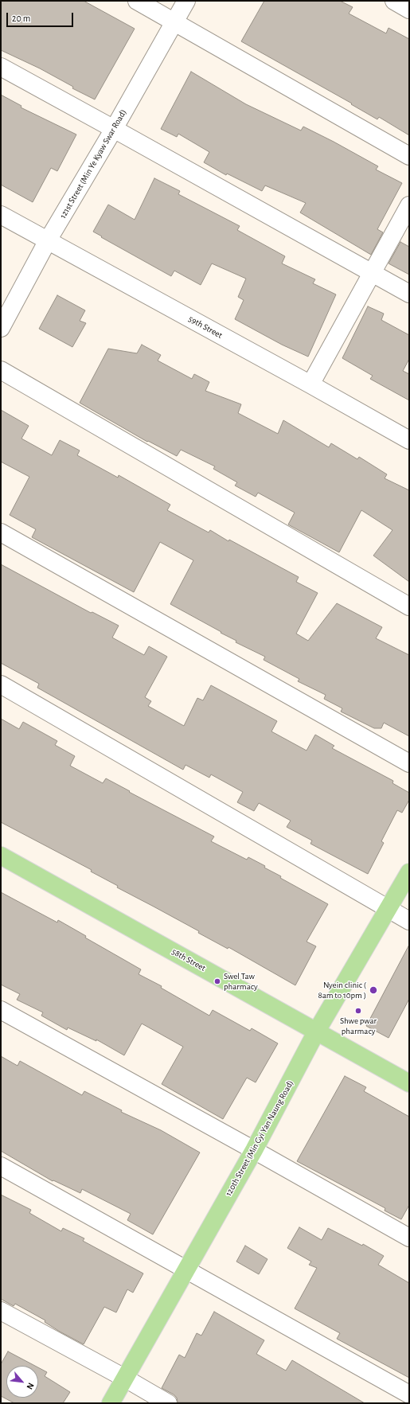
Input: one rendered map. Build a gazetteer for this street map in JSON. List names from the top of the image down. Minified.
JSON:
{"streets":{"main road":["58th Street","120th Street (Min Gyi Yan Naung Road)"],"street":["121st Street (Min Ye Kyaw Swar Road)","59th Street"]},"crossings":[["121st Street (Min Ye Kyaw Swar Road)","59th Street"],["58th Street","120th Street (Min Gyi Yan Naung Road)"]],"places":["Swel Taw pharmacy","Nyein clinic ( 8am to 10pm )","Shwe pwar pharmacy"],"scale_bar":"20 m","north":"bottom right"}
